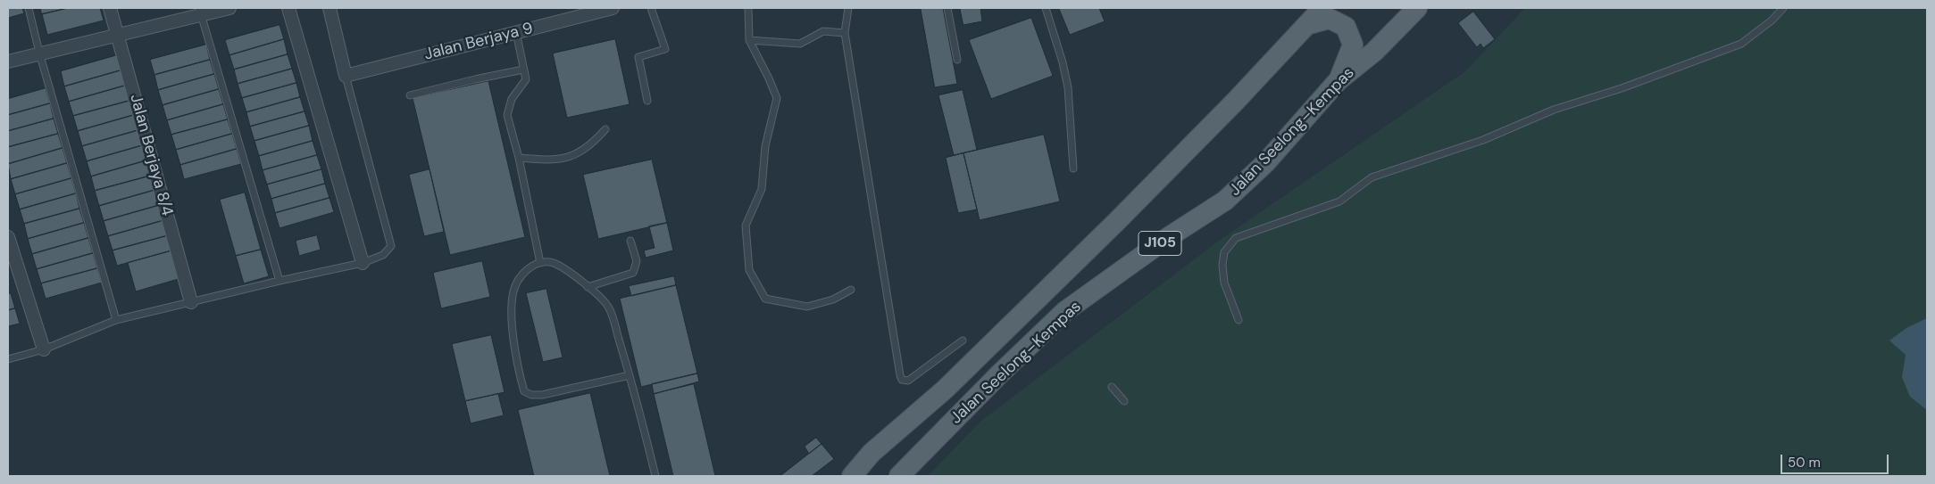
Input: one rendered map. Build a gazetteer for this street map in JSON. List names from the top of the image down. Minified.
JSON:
{"streets":{"main road":["Jalan Seelong–Kempas","J105"],"street":["Jalan Berjaya 9","Jalan Berjaya 8/4"]},"scale_bar":"50 m"}
